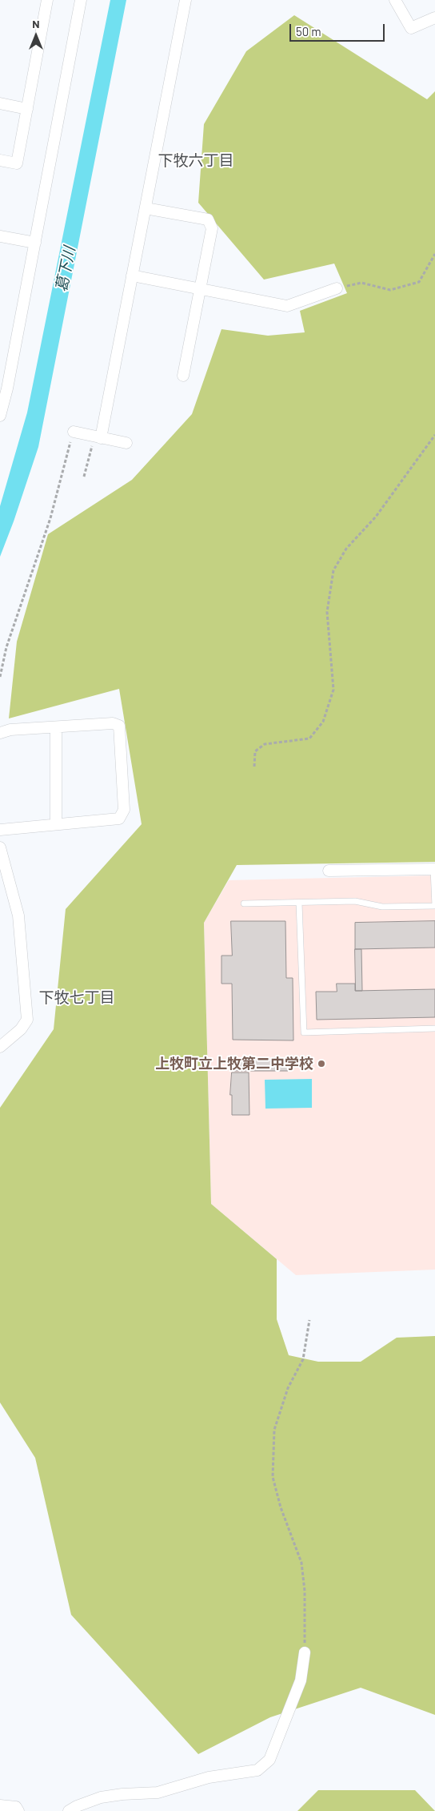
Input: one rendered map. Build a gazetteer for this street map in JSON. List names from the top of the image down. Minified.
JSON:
{"districts":["下牧六丁目","下牧七丁目"],"water":["葛下川"],"places":["上牧町立上牧第二中学校"],"scale_bar":"50 m","north":"top"}
